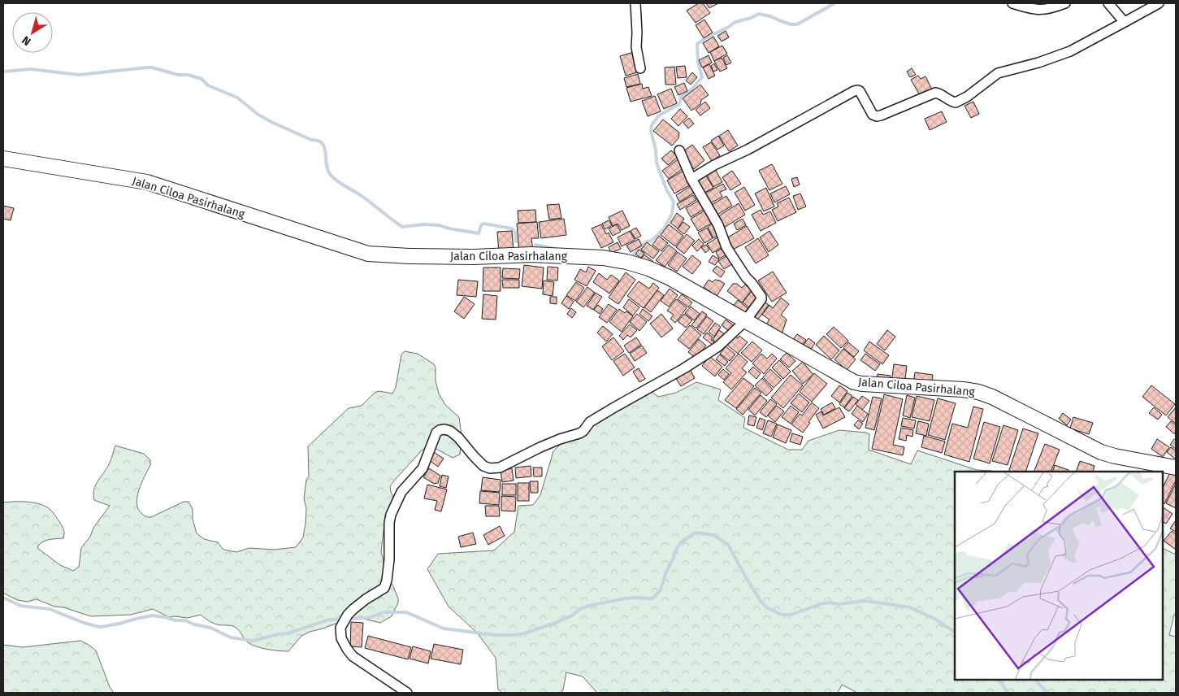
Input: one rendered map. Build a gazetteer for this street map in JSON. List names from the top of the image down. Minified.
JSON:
{"streets":{"main road":["Jalan Ciloa Pasirhalang"]},"north":"bottom left"}
